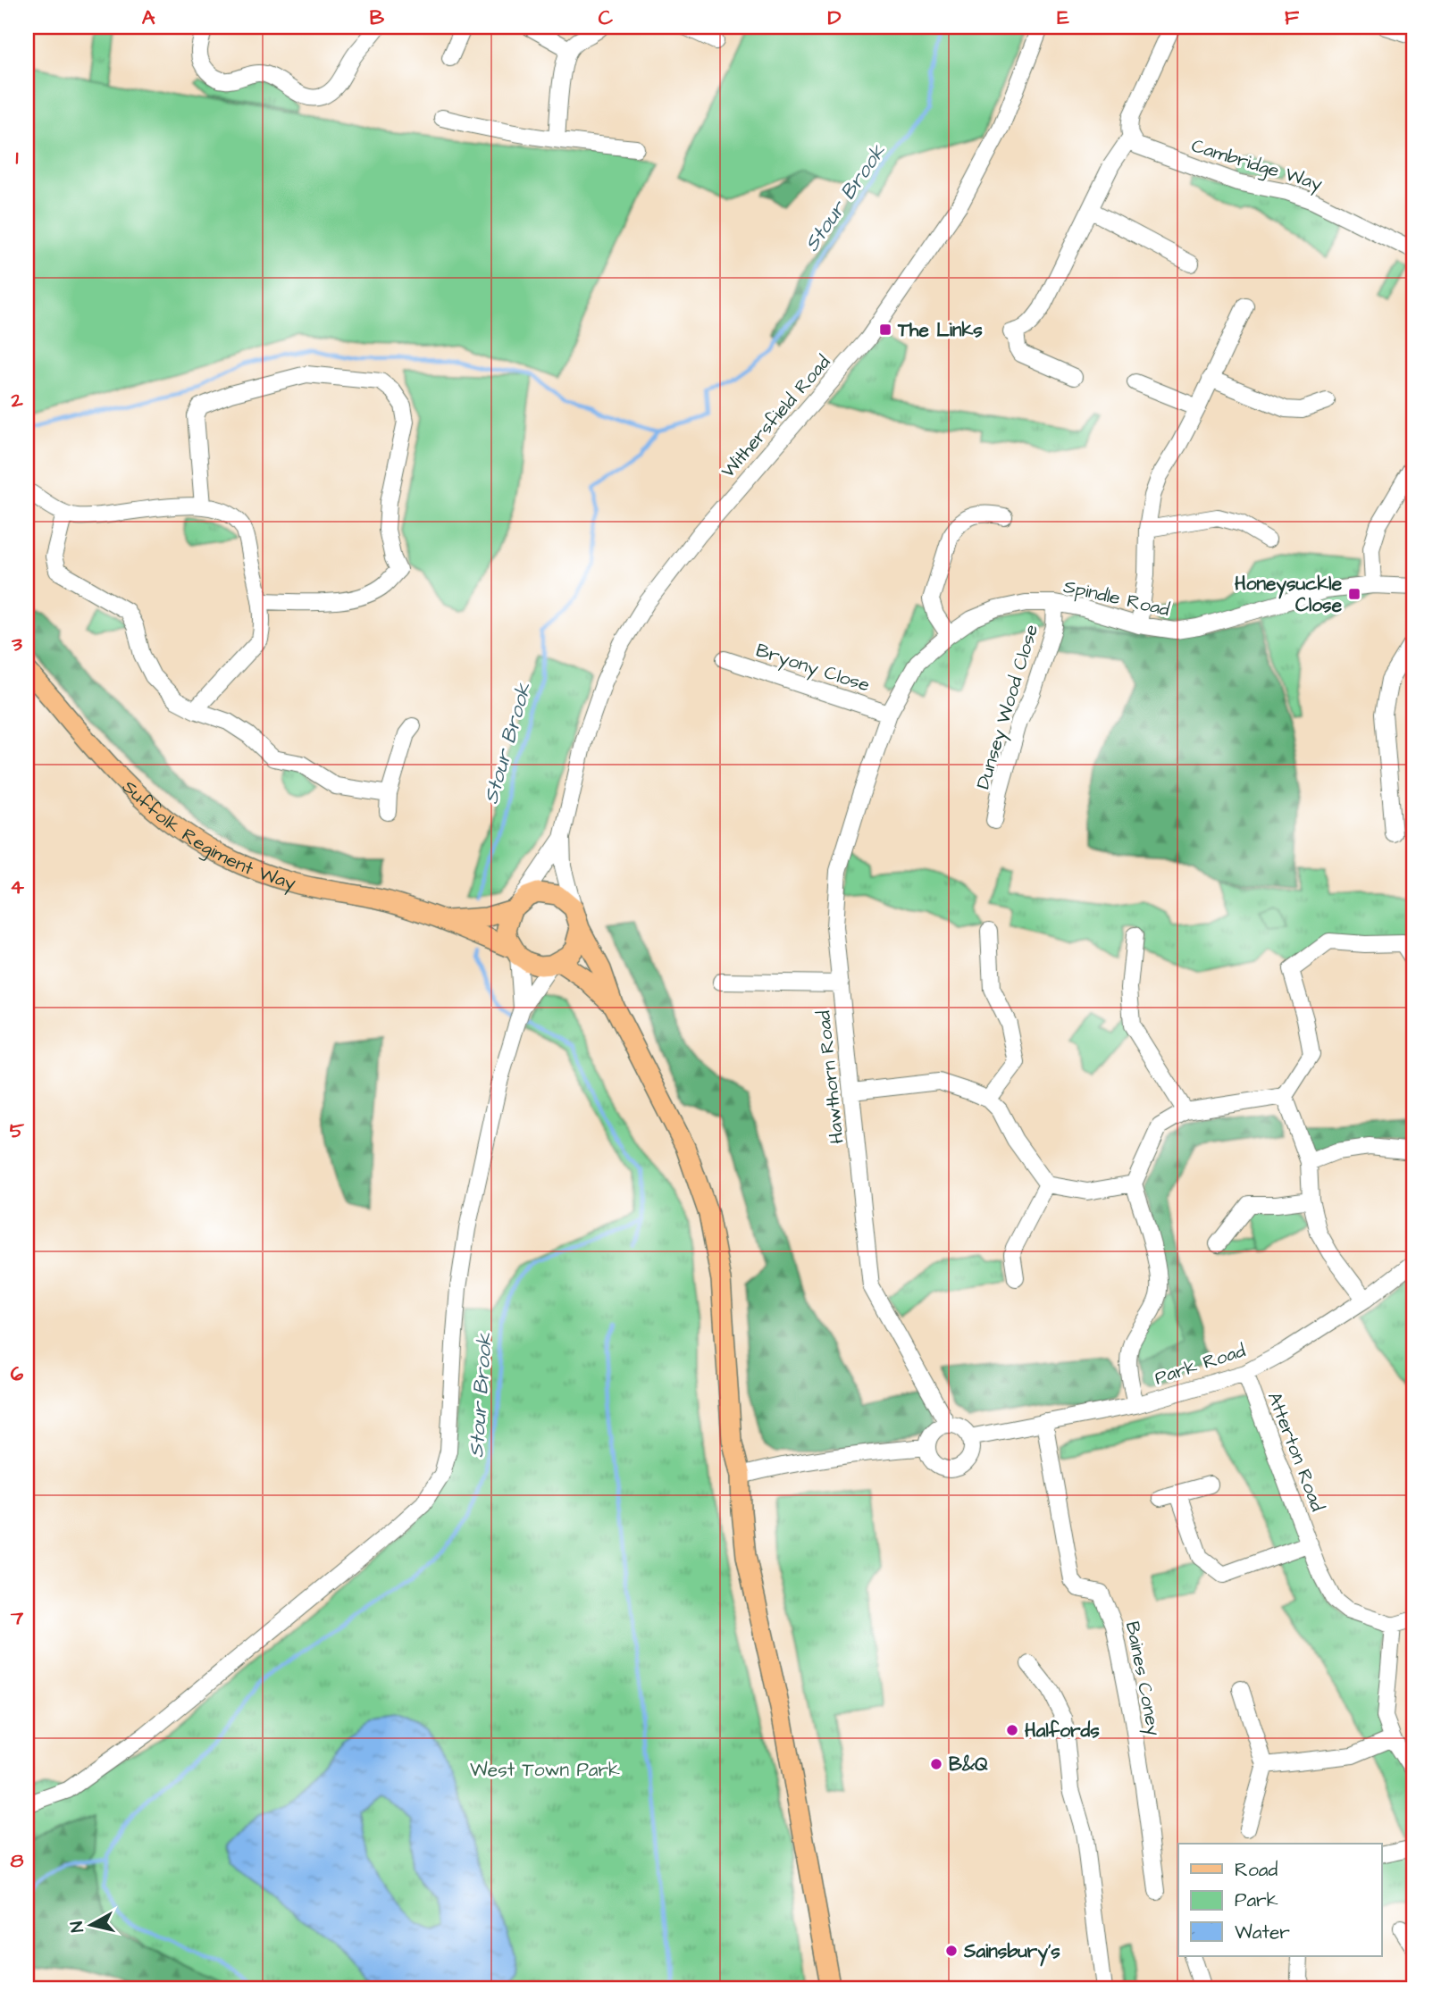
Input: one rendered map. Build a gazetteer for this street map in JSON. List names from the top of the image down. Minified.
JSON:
{"streets":{"main road":["Suffolk Regiment Way"],"street":["Cambridge Way","Withersfield Road","Spindle Road","Bryony Close","Dunsey Wood Close","Hawthorn Road","Park Road","Atterton Road","Baines Coney"]},"crossings":[["Withersfield Road","Suffolk Regiment Way"],["Spindle Road","Bryony Close"],["Spindle Road","Dunsey Wood Close"],["Spindle Road","Hawthorn Road"],["Bryony Close","Hawthorn Road"],["Hawthorn Road","Park Road"],["Park Road","Atterton Road"],["Park Road","Baines Coney"]],"water":["Stour Brook"],"parks":["West Town Park"],"places":{"transit":["The Links","Honeysuckle Close"],"other":["Halfords","B&Q","Sainsbury's"]},"legend":["Road","Park","Water"],"north":"left","grid":{"columns":["A","B","C","D","E","F"],"rows":["1","2","3","4","5","6","7","8"]}}
